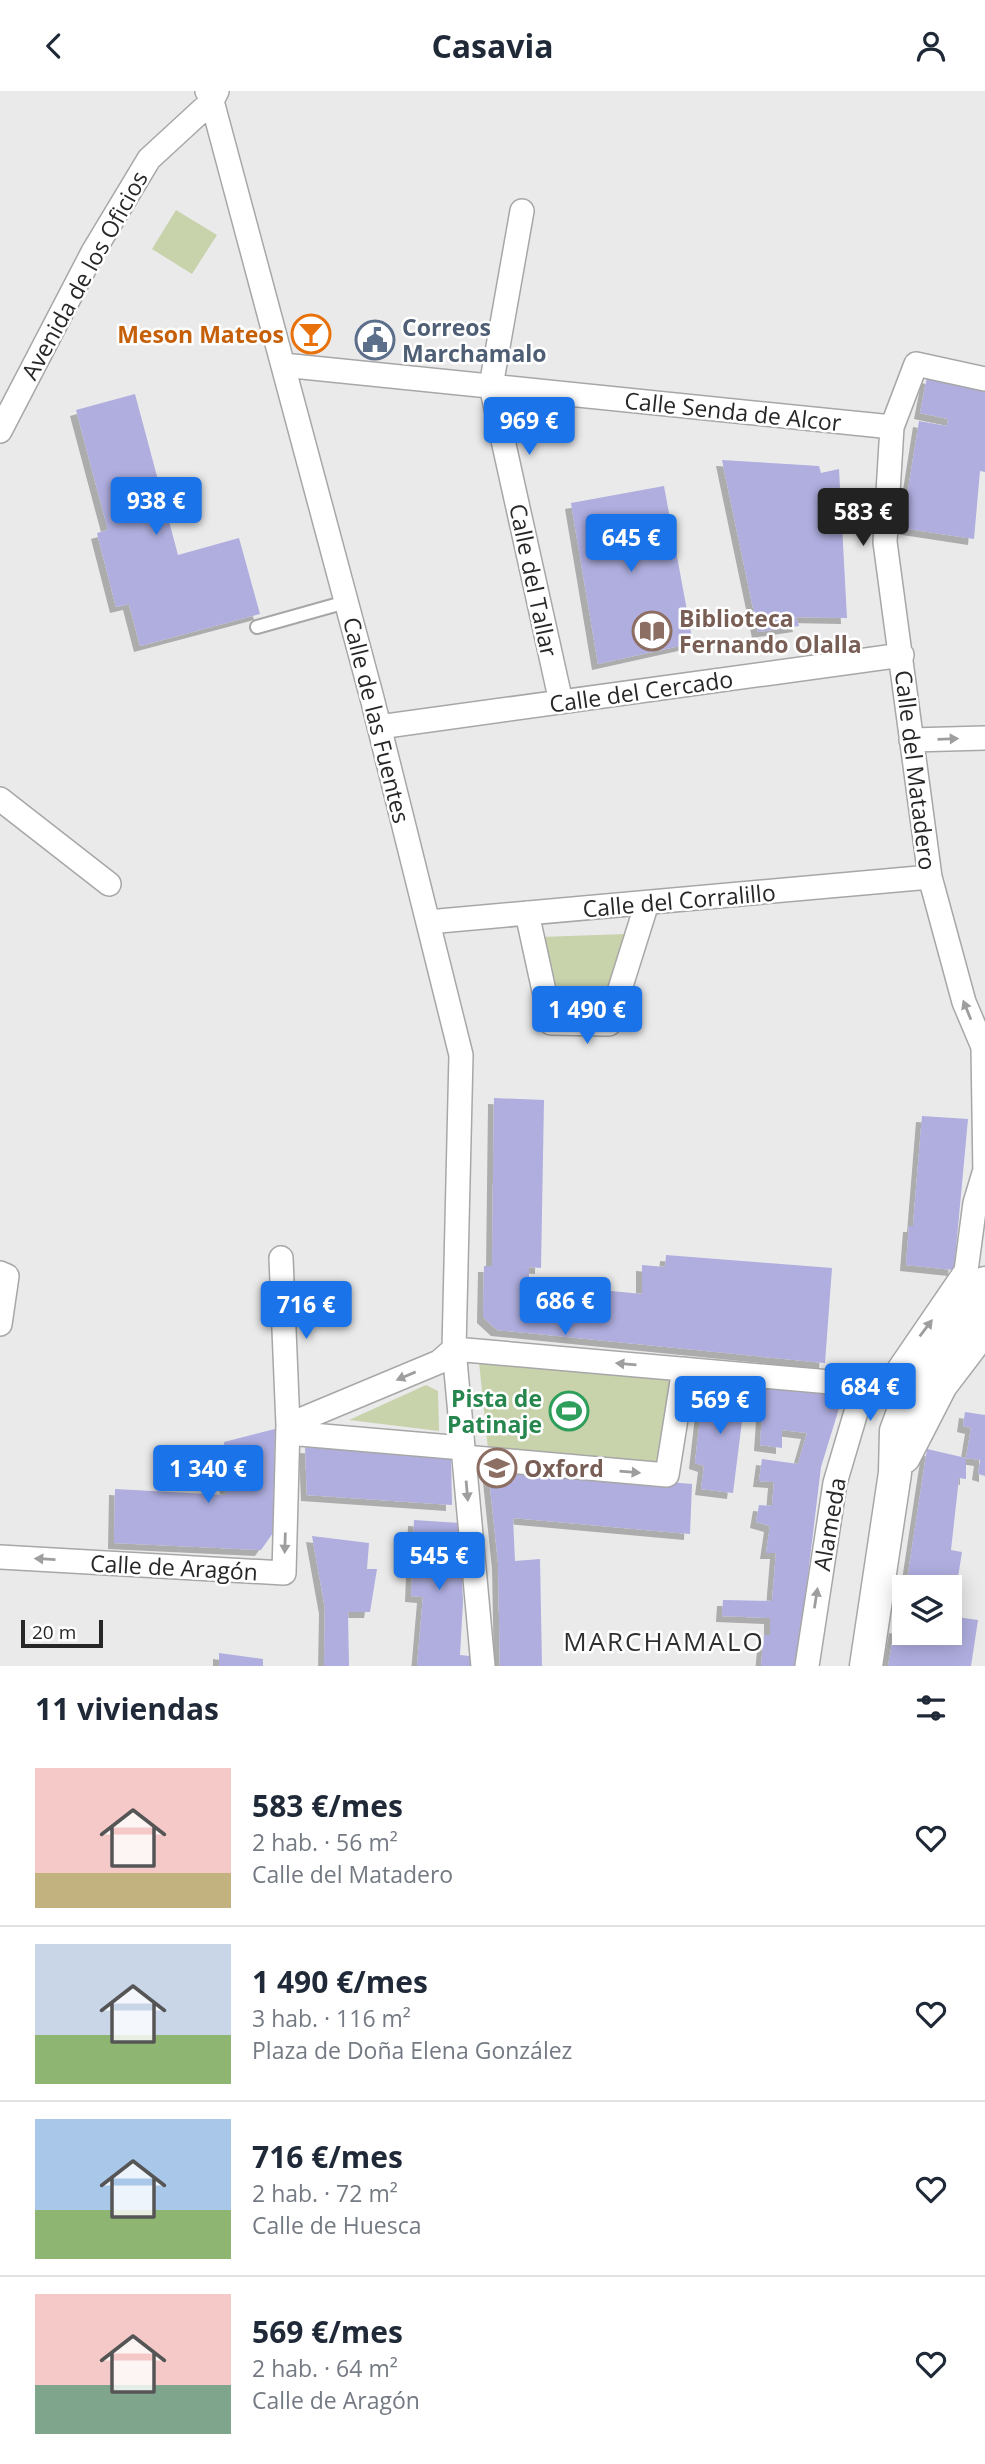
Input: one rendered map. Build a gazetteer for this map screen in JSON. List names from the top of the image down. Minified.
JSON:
{"streets":{"street":["Avenida de los Oficios","Calle Senda de Alcor","Calle del Tallar","Calle del Cercado","Calle de las Fuentes","Calle del Matadero","Calle del Corralillo","Alameda","Calle de Aragón"]},"crossings":[["Avenida de los Oficios","Calle de las Fuentes"],["Calle Senda de Alcor","Calle del Tallar"],["Calle Senda de Alcor","Calle de las Fuentes"],["Calle Senda de Alcor","Calle del Matadero"],["Calle del Tallar","Calle del Cercado"],["Calle del Cercado","Calle de las Fuentes"],["Calle del Cercado","Calle del Matadero"],["Calle de las Fuentes","Calle del Corralillo"],["Calle del Matadero","Calle del Corralillo"]],"one_way":["Calle del Matadero","Alameda"],"districts":["MARCHAMALO"],"places":{"bar":["Meson Mateos"],"public building":["Correos Marchamalo"],"library":["Biblioteca Fernando Olalla"],"sports":["Pista de Patinaje"],"school or university":["Oxford"]},"scale_bar":"20 m","page":{"header":"Casavia","price":["969 €","938 €","583 €","645 €","1 490 €","686 €","716 €","684 €","569 €","1 340 €","545 €"],"scale":"20 m","heading":"11 viviendas","list":[{"name":"583 €/mes","note":"2 hab. · 56 m² · Calle del Matadero"},{"name":"1 490 €/mes","note":"3 hab. · 116 m² · Plaza de Doña Elena González"},{"name":"716 €/mes","note":"2 hab. · 72 m² · Calle de Huesca"},{"name":"569 €/mes","note":"2 hab. · 64 m² · Calle de Aragón"}]}}
